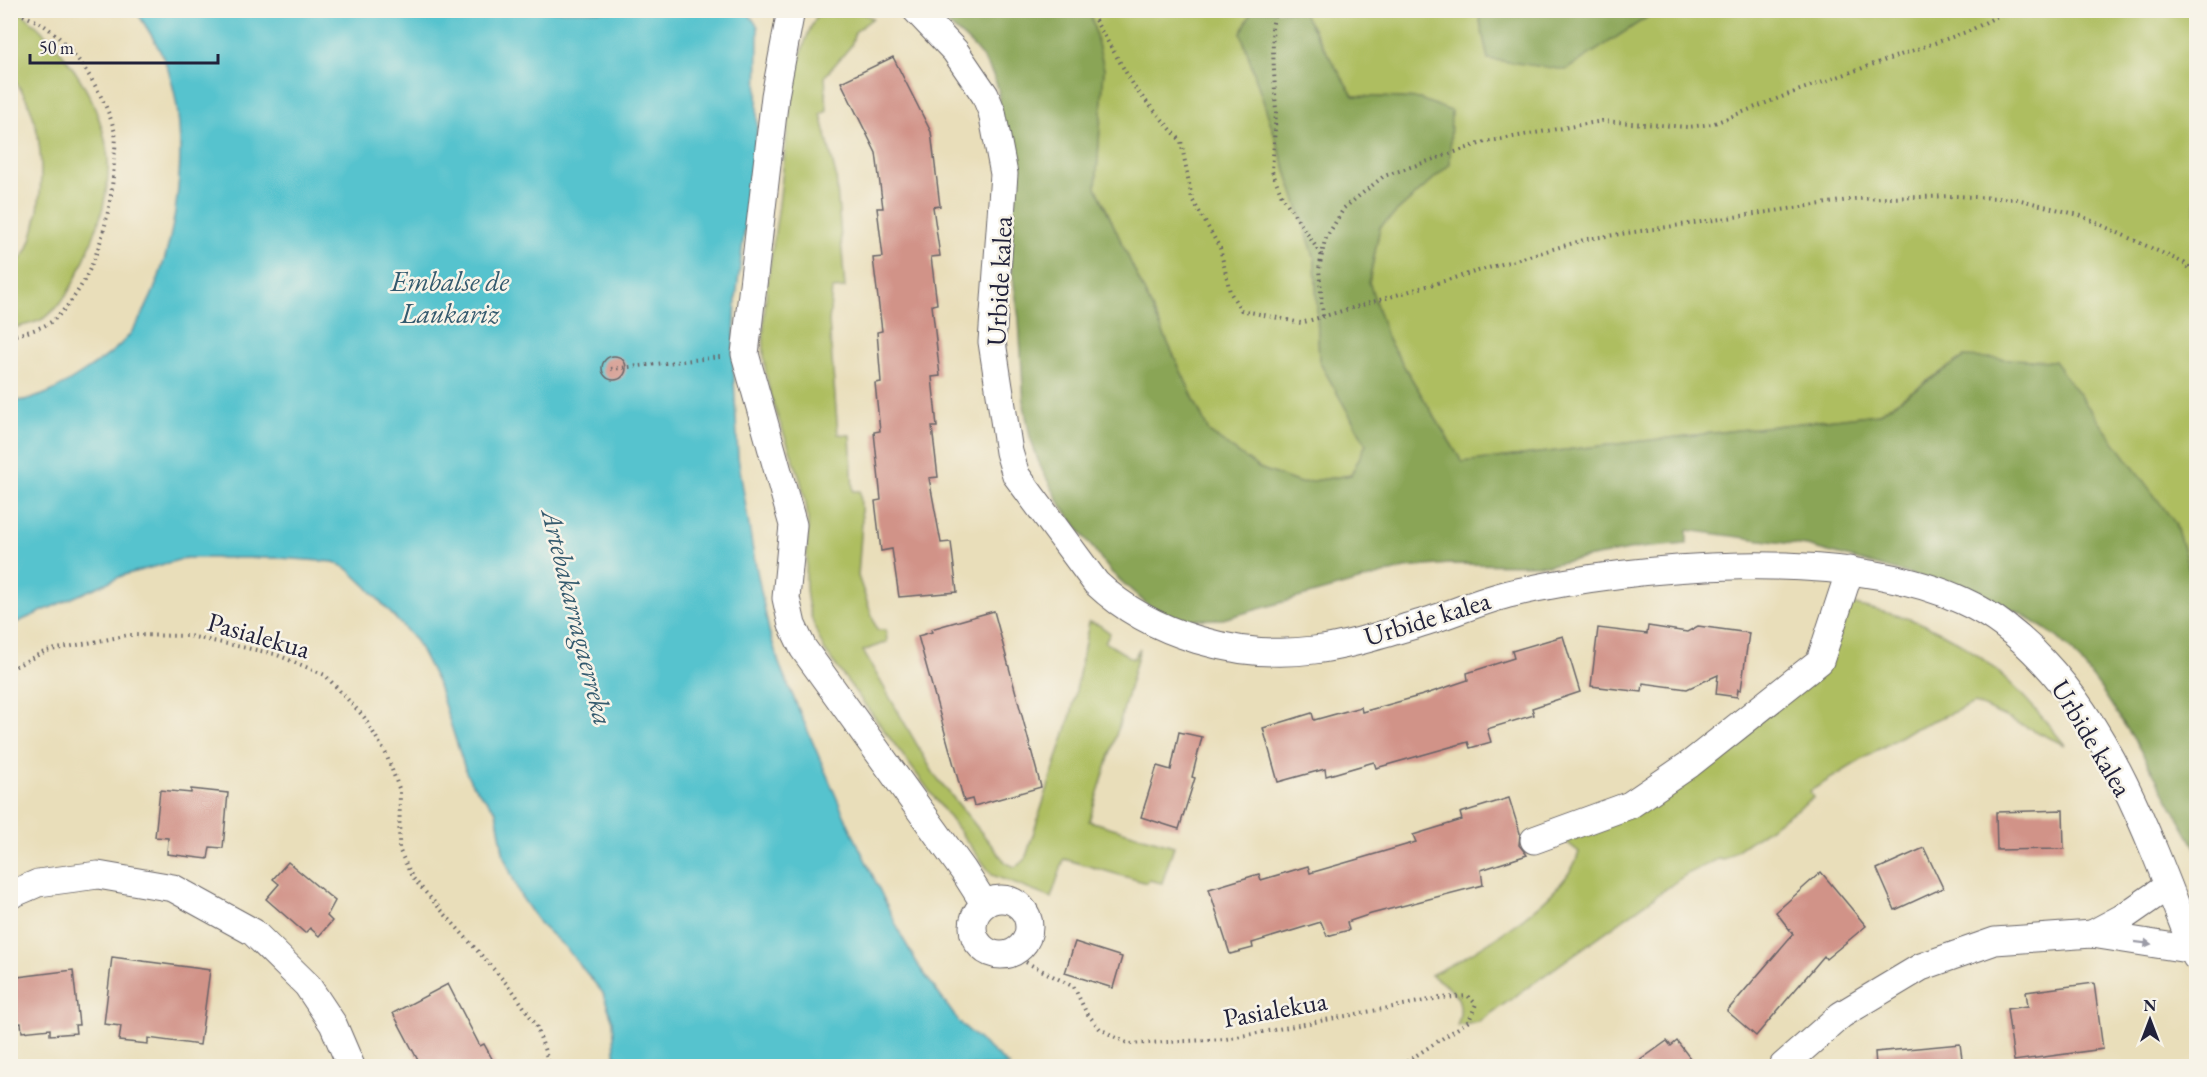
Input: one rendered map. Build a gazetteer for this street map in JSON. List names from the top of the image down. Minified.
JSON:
{"streets":{"street":["Urbide kalea"],"path":["Pasialekua"]},"water":["Embalse de Laukariz","Artebakarragaerreka"],"scale_bar":"50 m","north":"top"}
